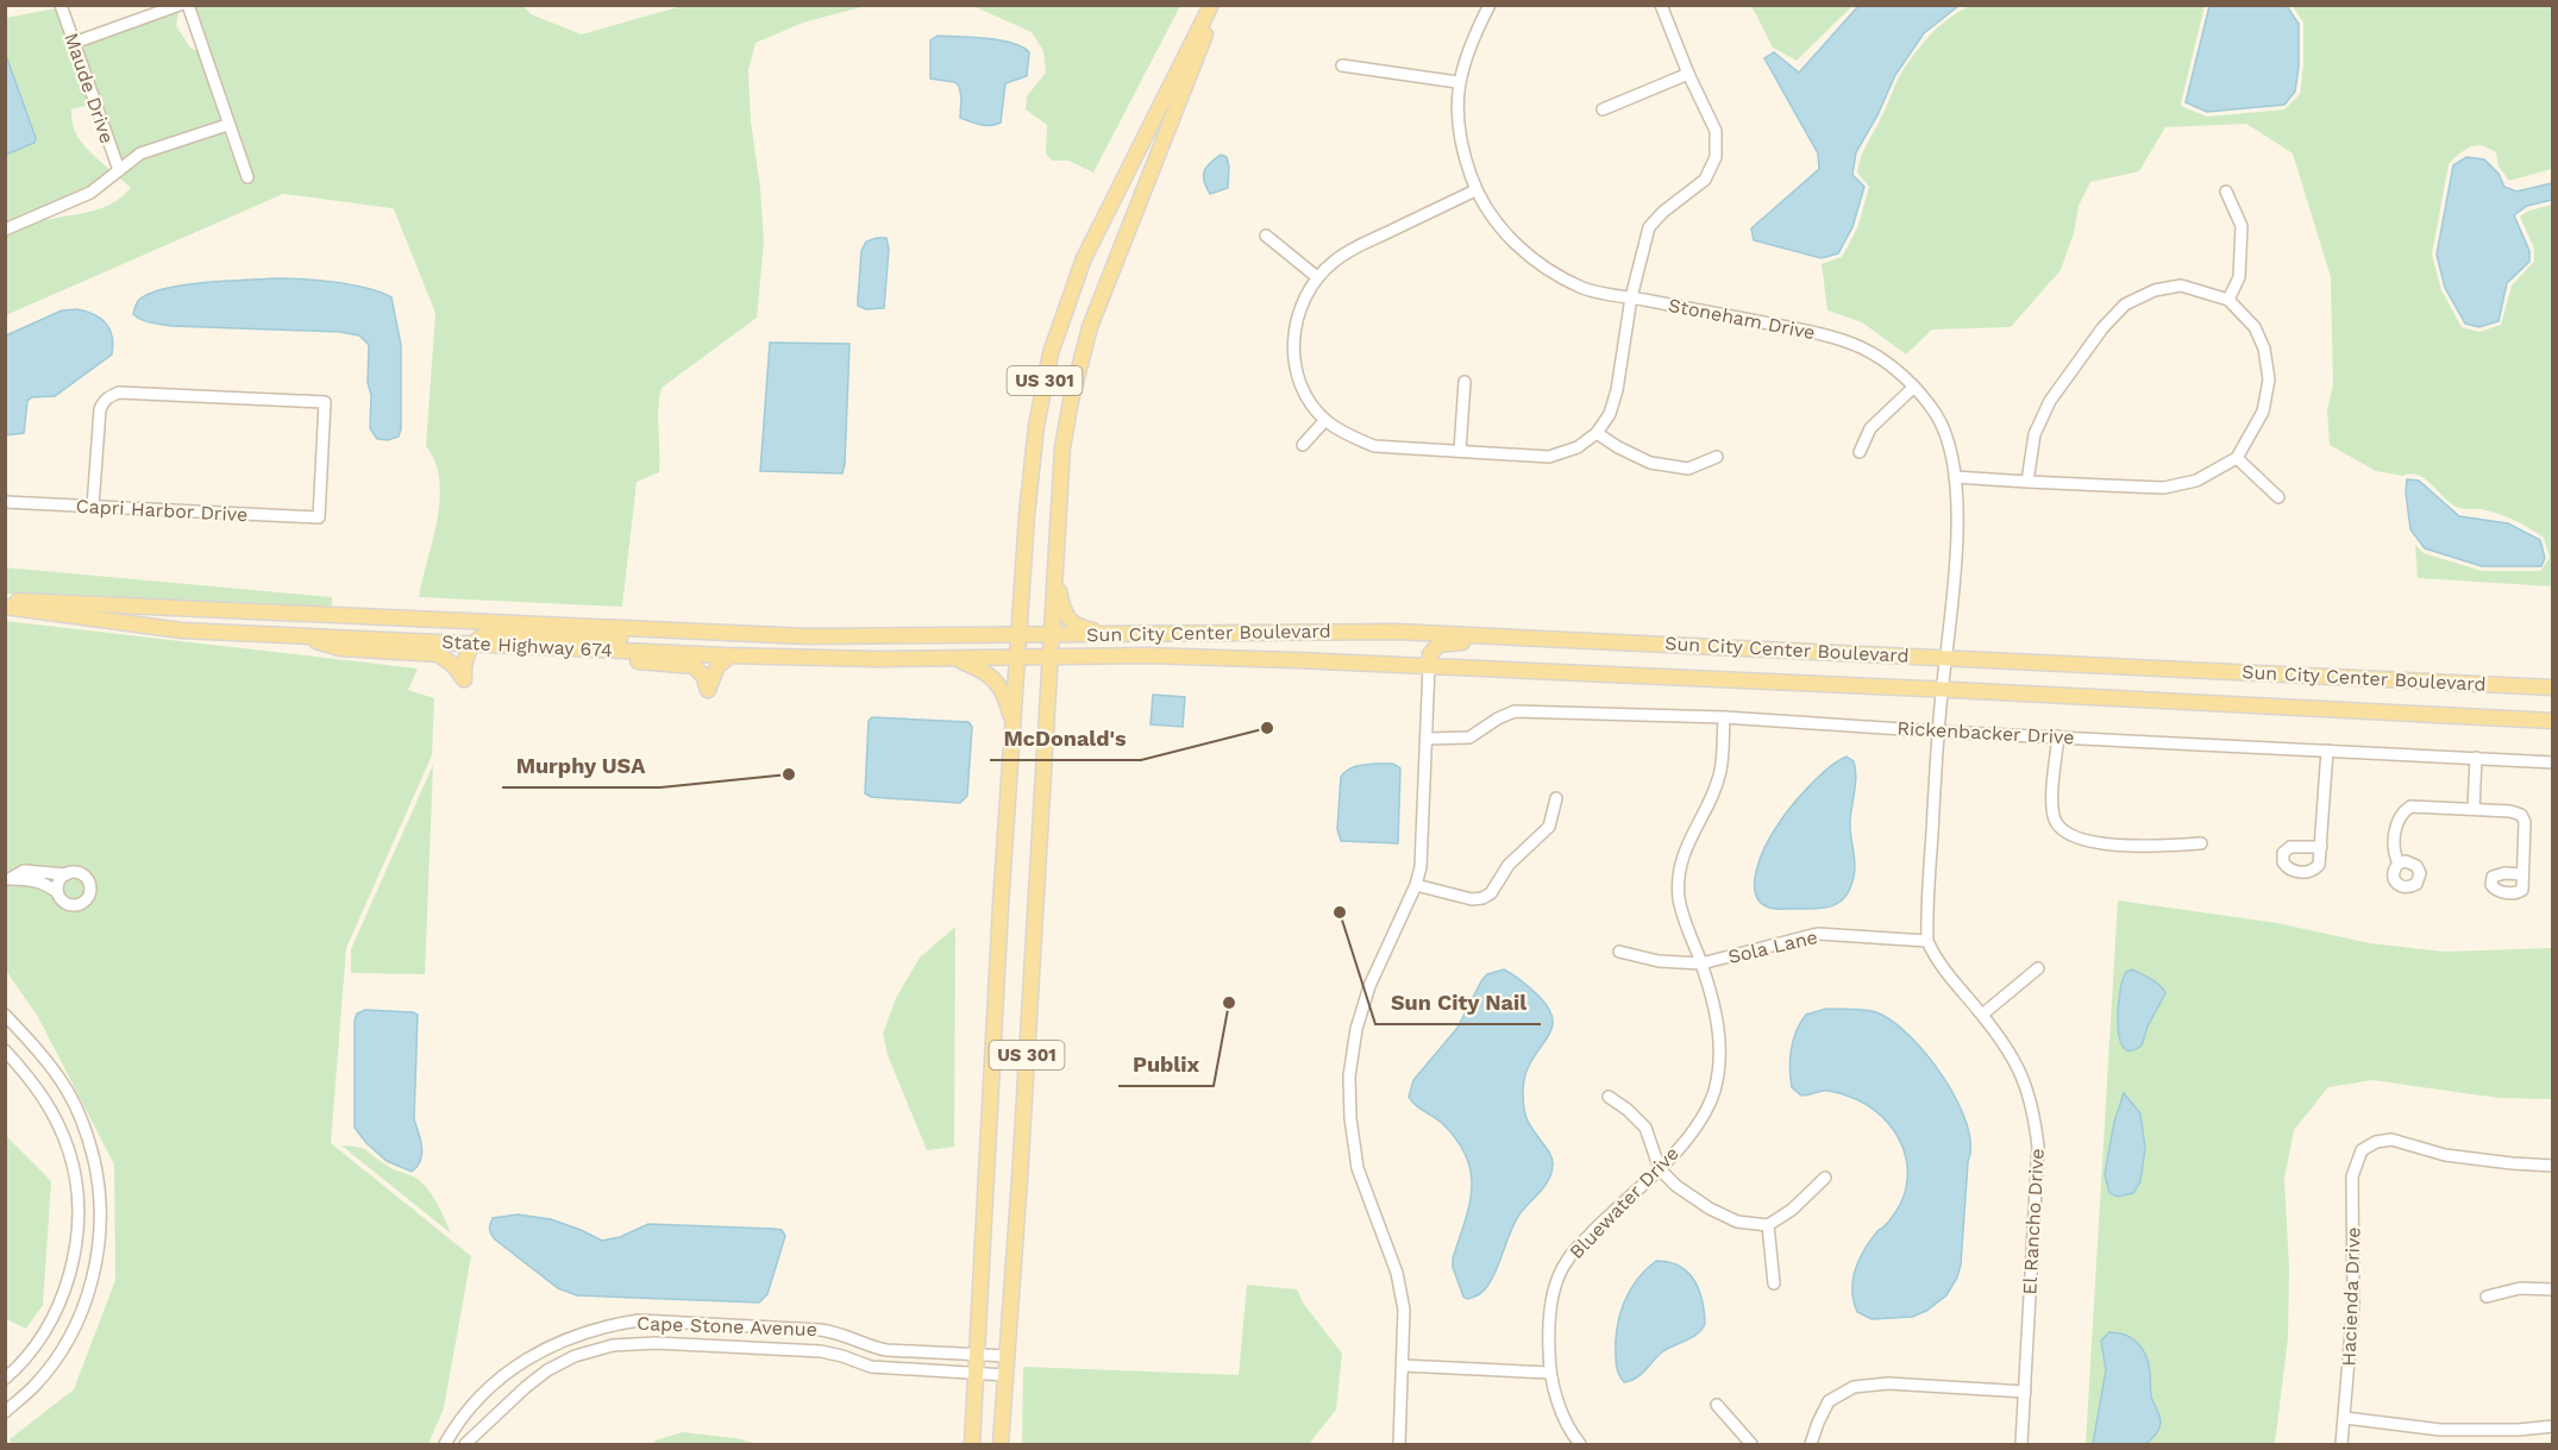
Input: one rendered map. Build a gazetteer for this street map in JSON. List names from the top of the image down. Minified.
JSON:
{"streets":{"main road":["US 301","Sun City Center Boulevard","State Highway 674"],"street":["Maude Drive","Stoneham Drive","Capri Harbor Drive","Rickenbacker Drive","Sola Lane","Bluewater Drive","El Rancho Drive","Hacienda Drive","Cape Stone Avenue"]},"crossings":[["Stoneham Drive","Sun City Center Boulevard"],["US 301","Sun City Center Boulevard"],["US 301","State Highway 674"],["US 301","Cape Stone Avenue"],["Sun City Center Boulevard","State Highway 674"],["Rickenbacker Drive","Bluewater Drive"],["Sola Lane","Bluewater Drive"],["Sola Lane","El Rancho Drive"]],"places":["McDonald's","Murphy USA","Sun City Nail","Publix"]}
